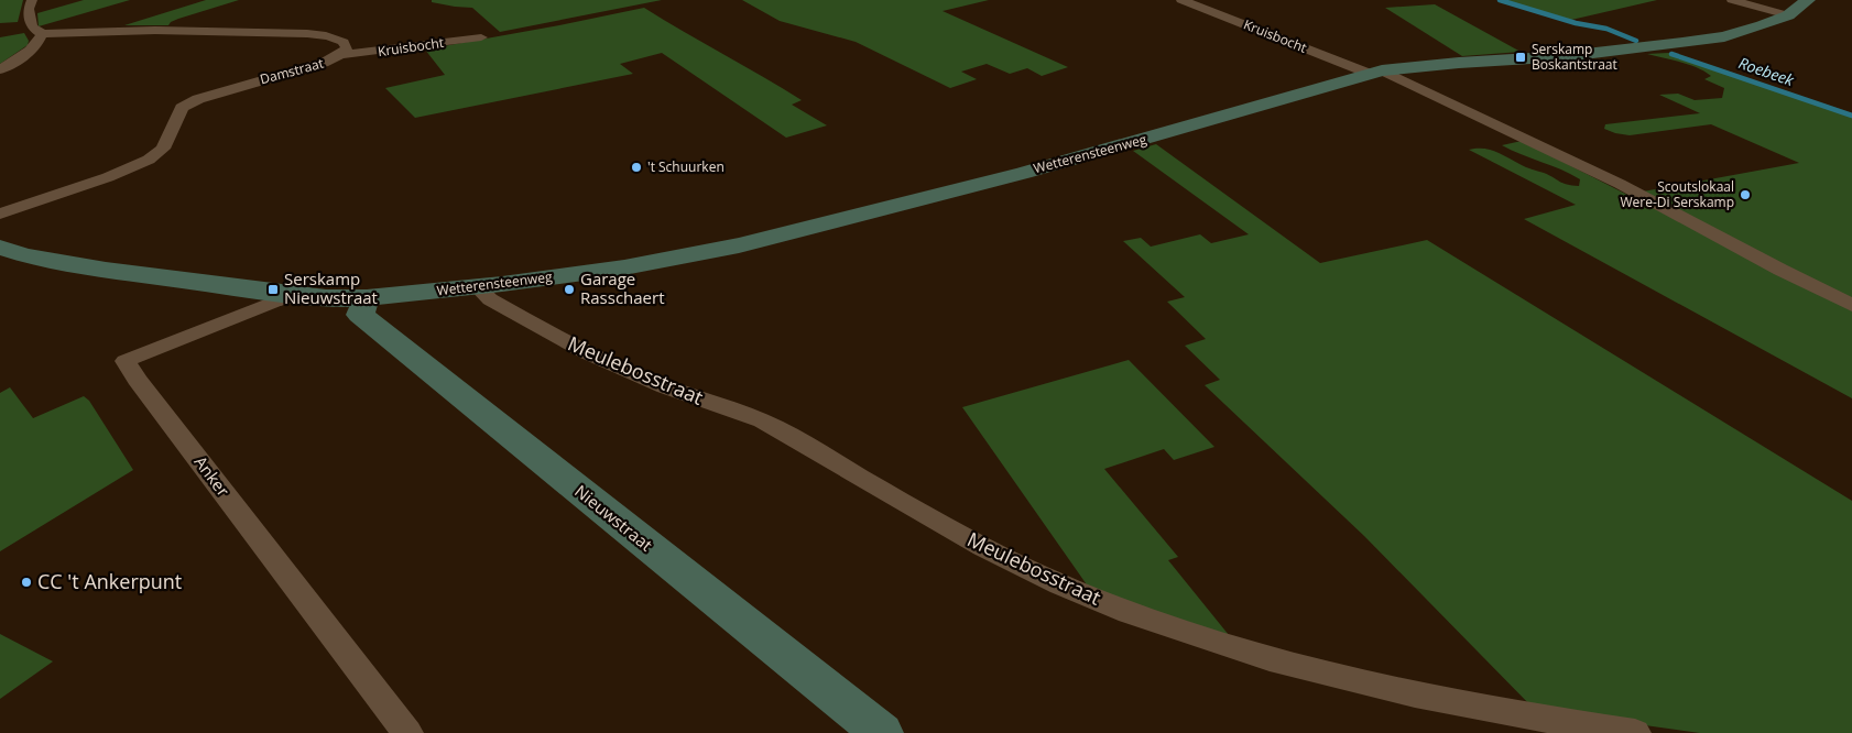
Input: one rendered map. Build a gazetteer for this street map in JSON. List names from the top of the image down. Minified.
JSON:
{"streets":{"street":["Kruisbocht","Damstraat","Wetterensteenweg","Meulebosstraat","Anker","Nieuwstraat"]},"crossings":[["Kruisbocht","Damstraat"],["Kruisbocht","Wetterensteenweg"],["Wetterensteenweg","Meulebosstraat"],["Wetterensteenweg","Anker"],["Wetterensteenweg","Nieuwstraat"],["Anker","Nieuwstraat"]],"water":["Roebeek"],"places":{"transit":["Serskamp Boskantstraat","Serskamp Nieuwstraat"],"other":["'t Schuurken","Scoutslokaal Were-Di Serskamp","Garage Rasschaert","CC 't Ankerpunt"]}}
